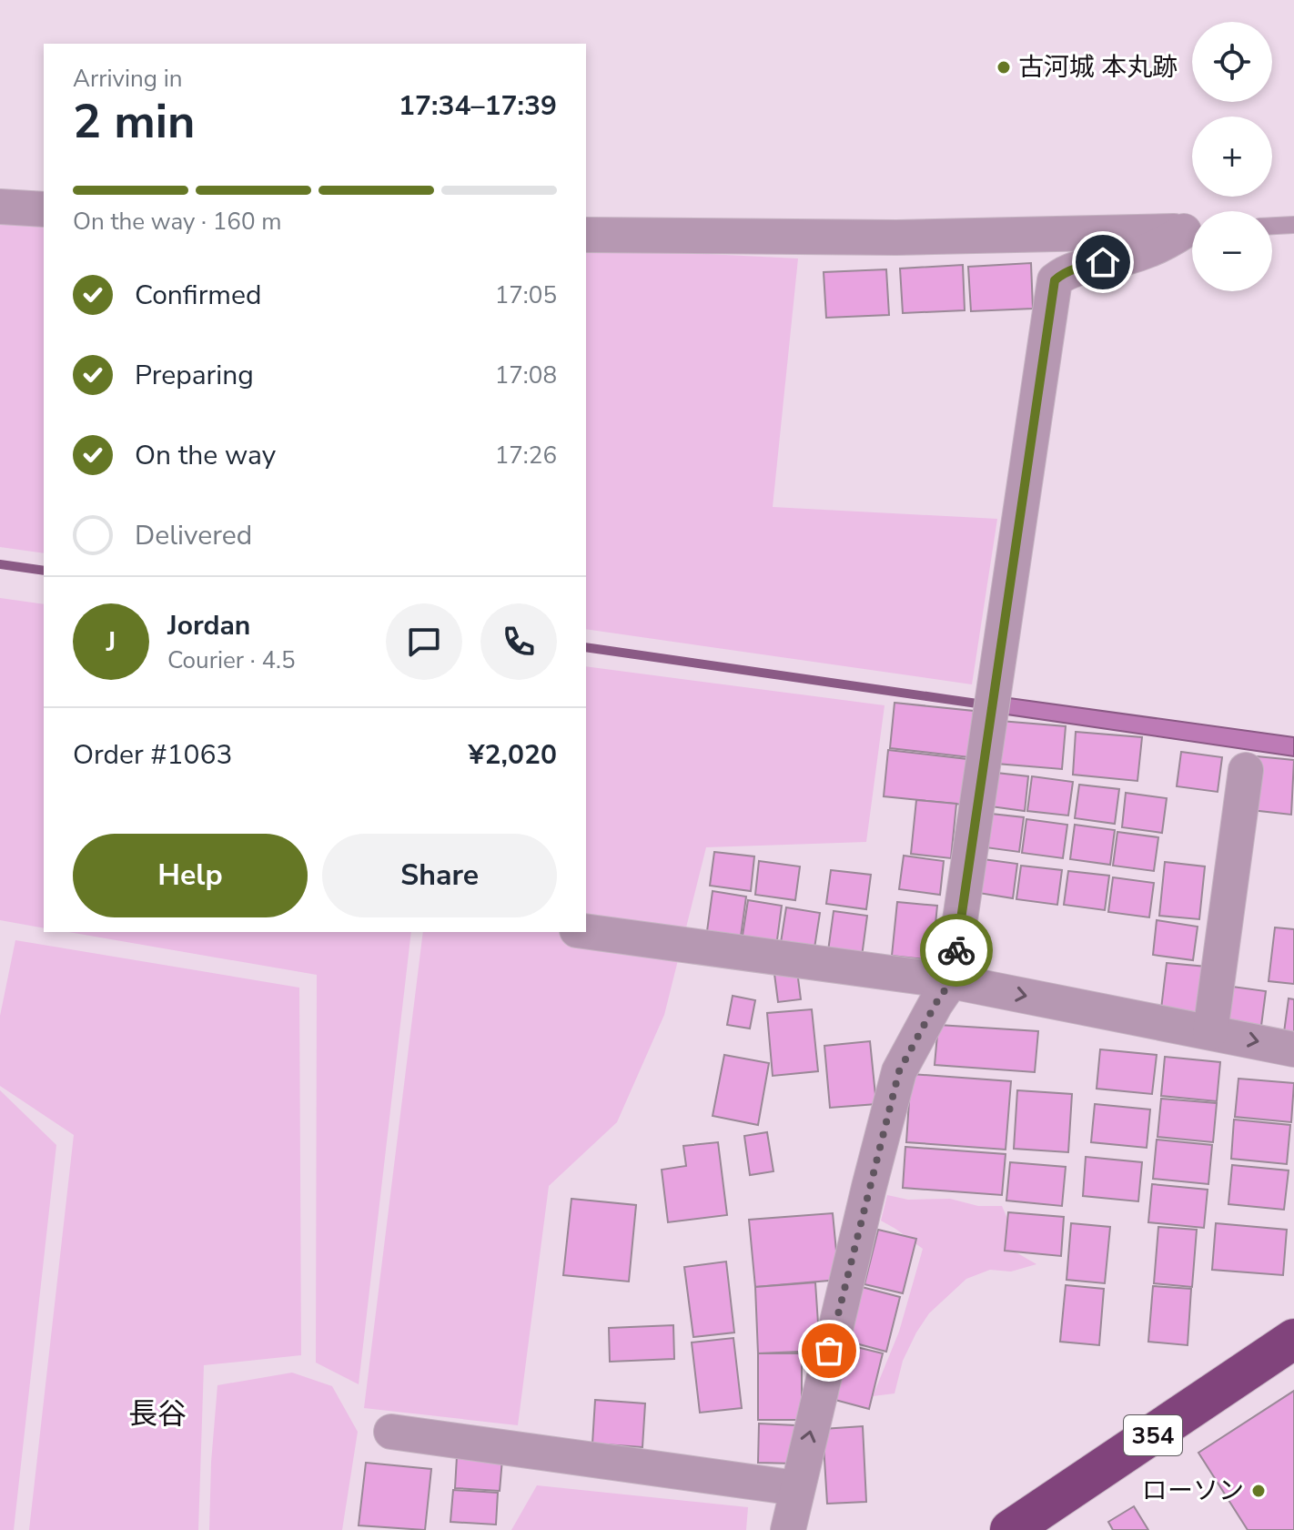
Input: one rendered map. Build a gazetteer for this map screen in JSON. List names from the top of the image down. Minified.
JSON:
{"streets":{"highway":["354"]},"districts":["長谷"],"places":["古河城 本丸跡","ローソン"],"page":{"map_buttons":["+","−"],"heading":["2 min","Arriving in","17:34–17:39"],"panel":["Jordan","Courier · 4.5","Order #1063","¥2,020"],"bar":"On the way · 160 m","list":[["Confirmed","17:05"],["Preparing","17:08"],["On the way","17:26"],"Delivered"],"round":"J","buttons":["Help","Share"]}}
